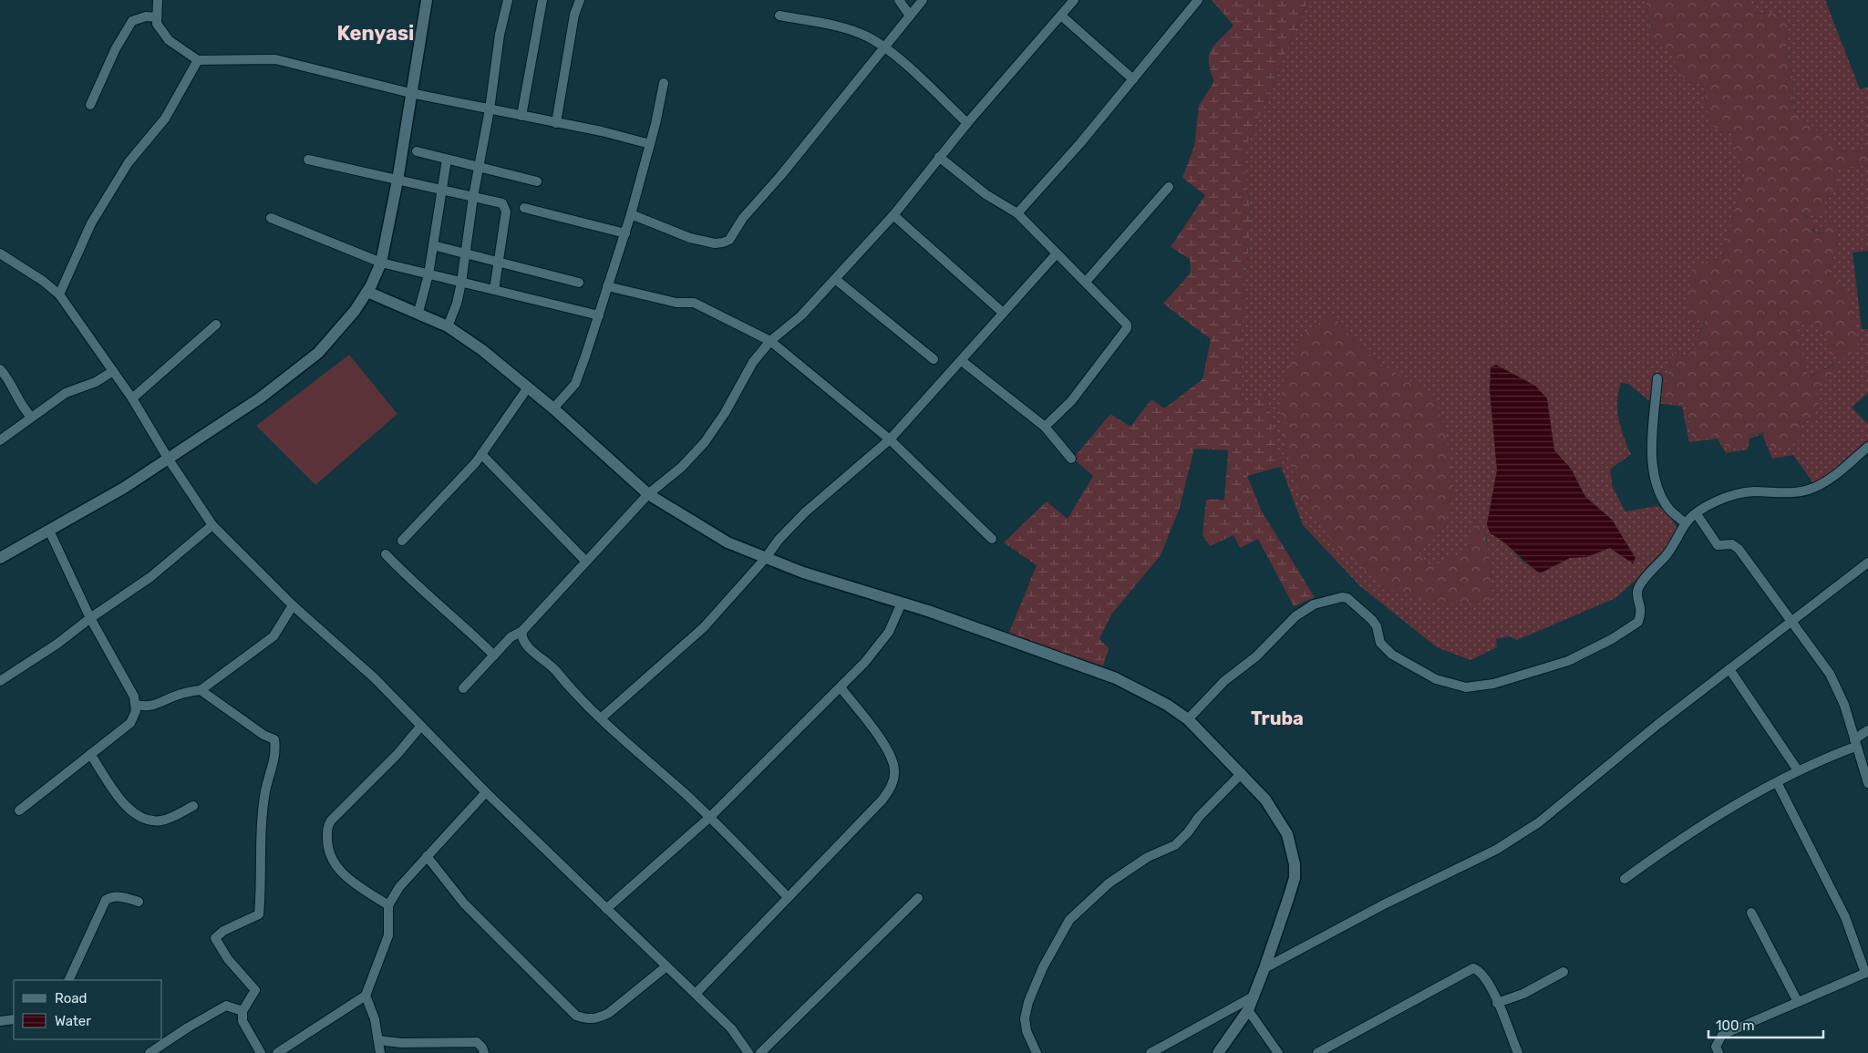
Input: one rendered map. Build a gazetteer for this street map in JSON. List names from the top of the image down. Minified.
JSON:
{"districts":["Kenyasi","Truba"],"legend":["Road","Water"],"scale_bar":"100 m"}
